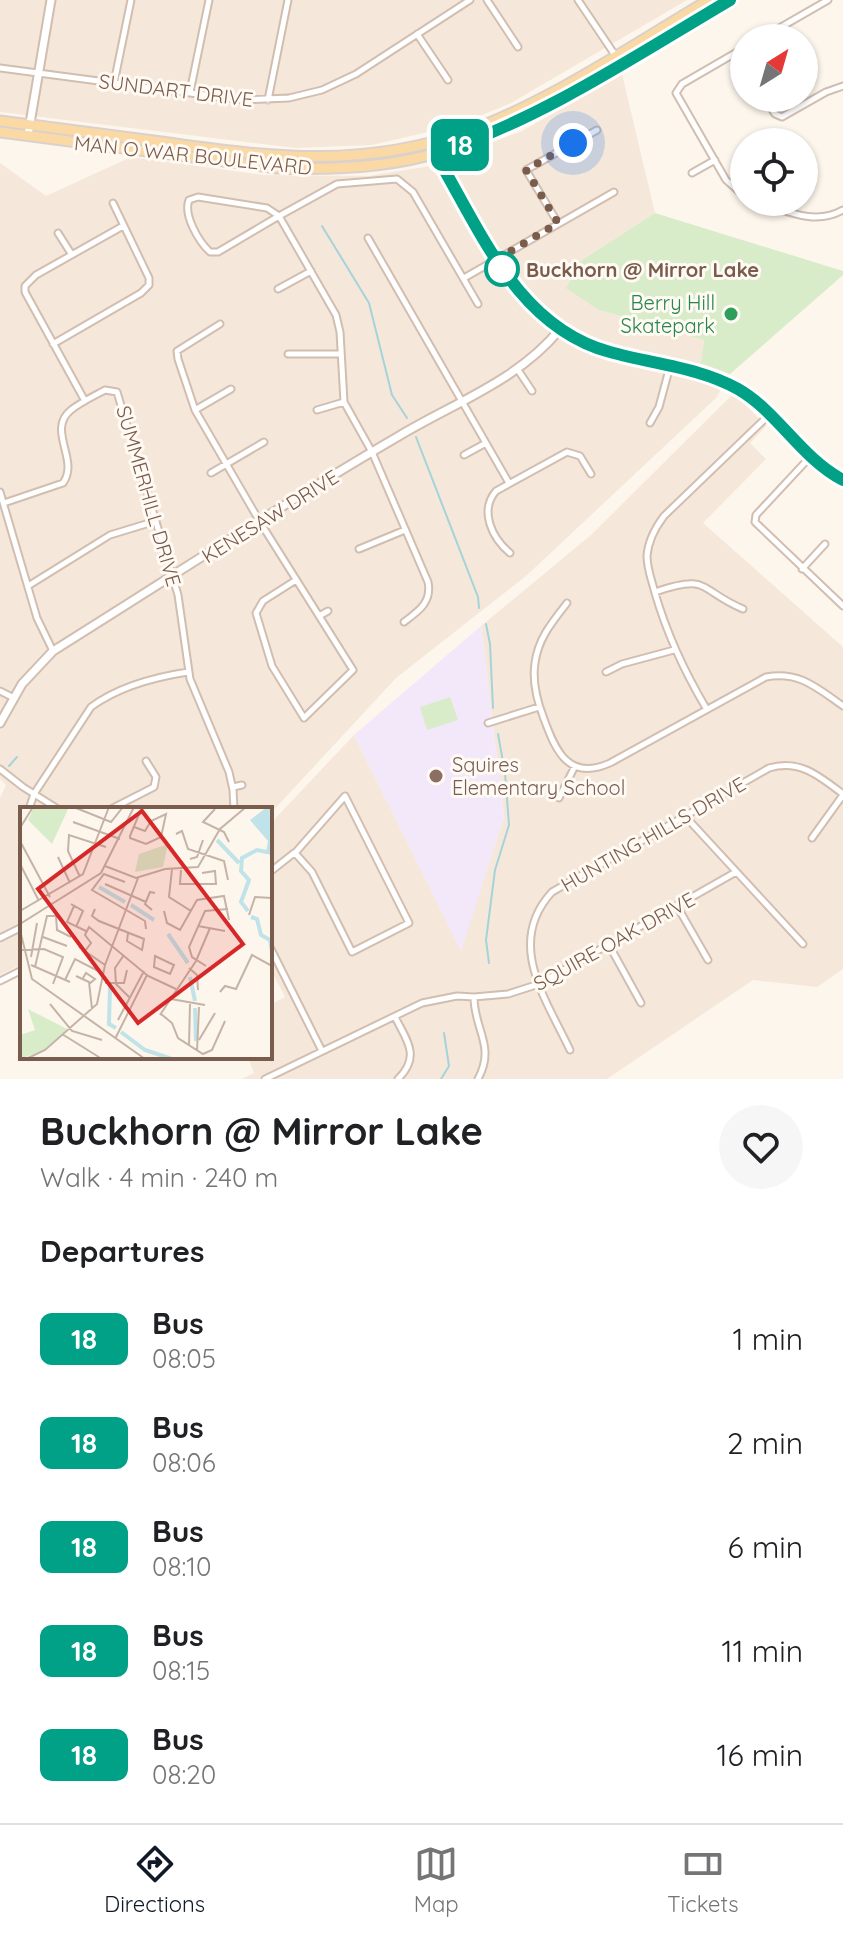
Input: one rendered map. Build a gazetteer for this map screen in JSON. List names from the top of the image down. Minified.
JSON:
{"streets":{"main road":["MAN O WAR BOULEVARD"],"street":["SUNDART DRIVE","SUMMERHILL DRIVE","KENESAW DRIVE","HUNTING HILLS DRIVE","SQUIRE OAK DRIVE"]},"crossings":[["SUMMERHILL DRIVE","KENESAW DRIVE"],["HUNTING HILLS DRIVE","SQUIRE OAK DRIVE"]],"places":["Buckhorn @ Mirror Lake","Berry Hill Skatepark","Squires Elementary School"],"lines":["bus line 18"],"north":"top right","page":{"on_map":"18","heading":[["Buckhorn @ Mirror Lake","Walk · 4 min · 240 m"],"Departures"],"list":[{"mark":"18","name":"Bus","note":"08:05","value":"1 min"},{"mark":"18","name":"Bus","note":"08:06","value":"2 min"},{"mark":"18","name":"Bus","note":"08:10","value":"6 min"},{"mark":"18","name":"Bus","note":"08:15","value":"11 min"},{"mark":"18","name":"Bus","note":"08:20","value":"16 min"}],"tabs":["Directions","Map","Tickets"]}}
